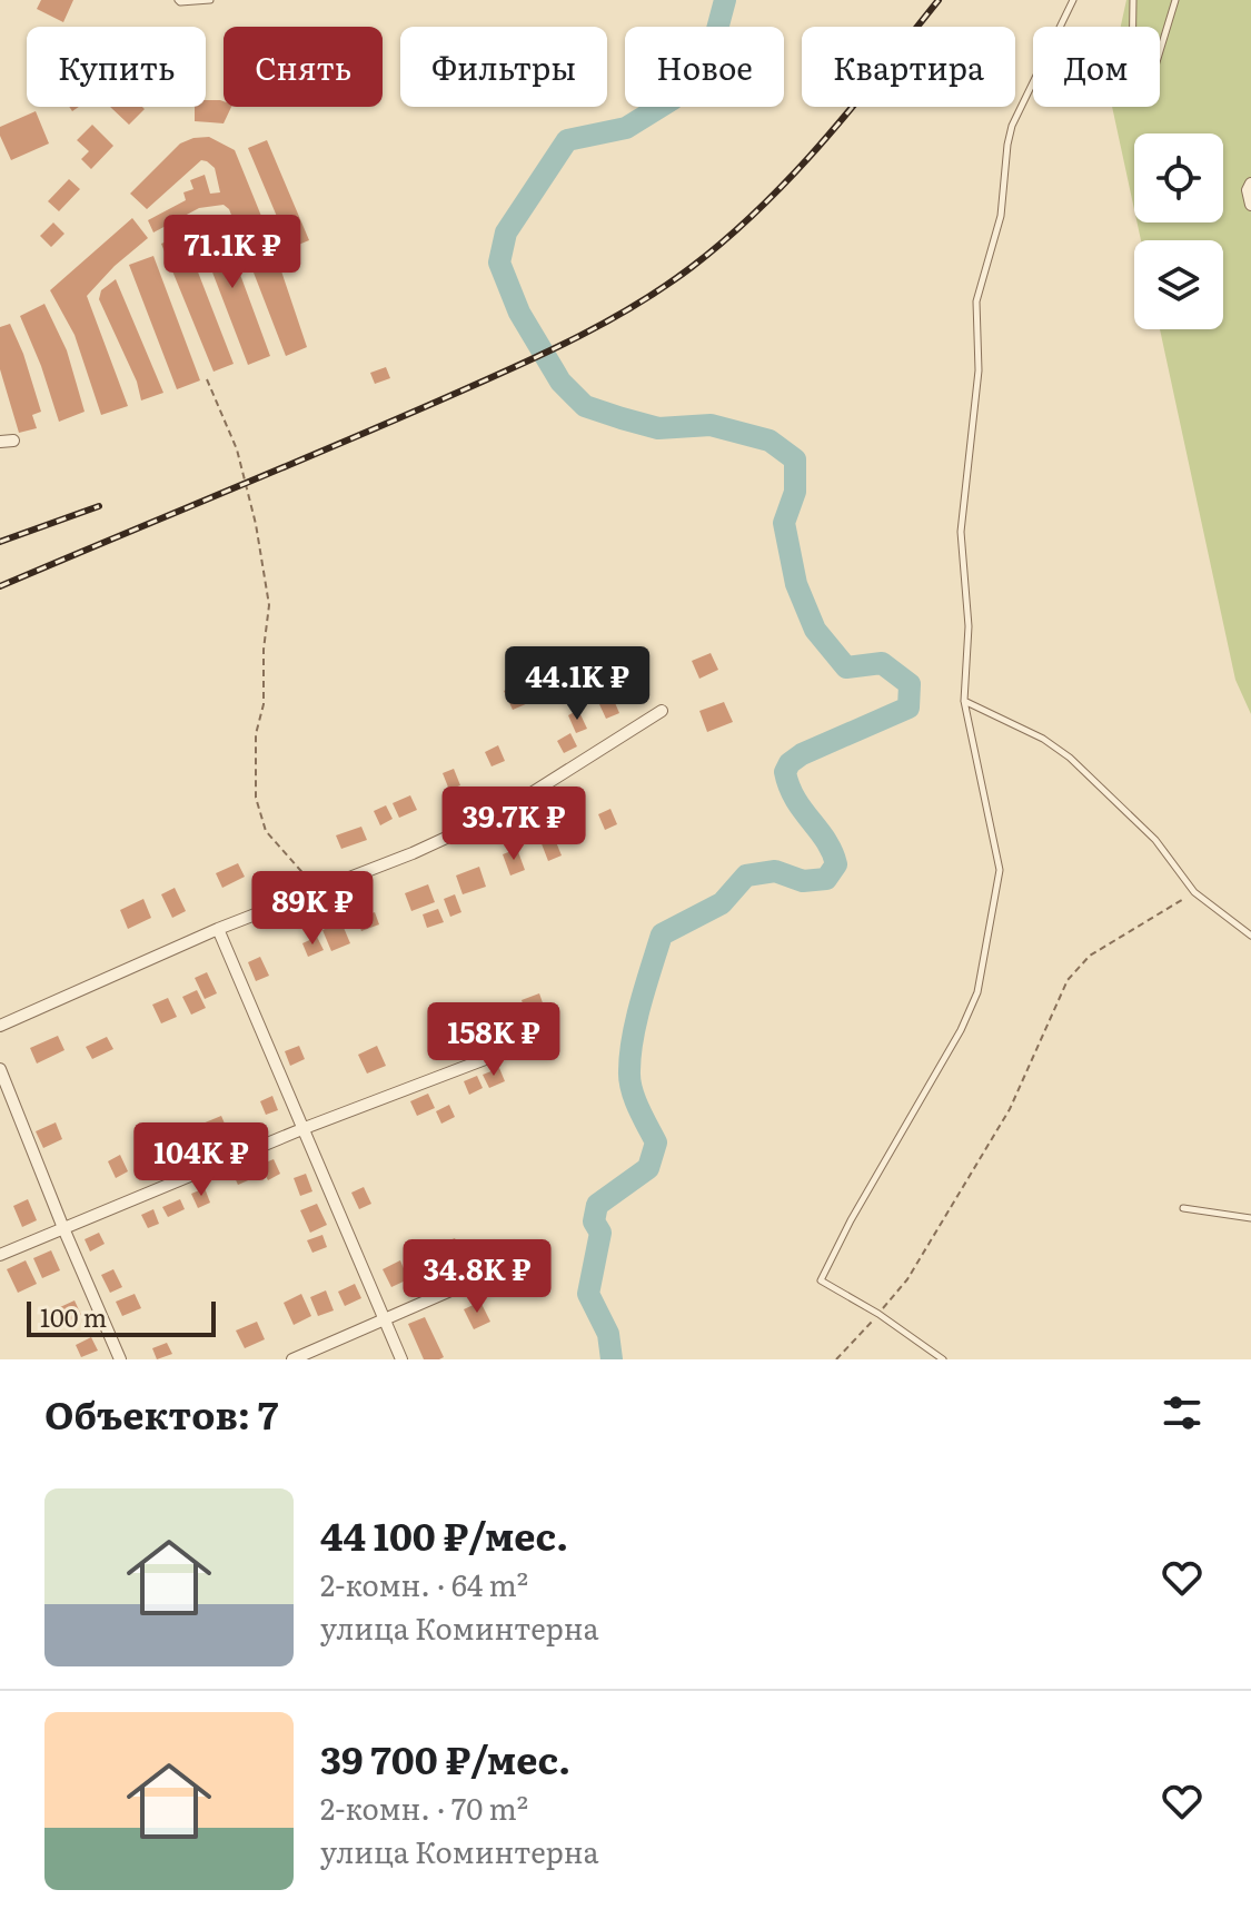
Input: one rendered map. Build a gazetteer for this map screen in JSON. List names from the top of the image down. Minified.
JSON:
{"scale_bar":"100 m","page":{"chip":["Купить","Снять","Фильтры","Новое","Квартира","Дом"],"price":["71.1K ₽","44.1K ₽","39.7K ₽","89K ₽","158K ₽","104K ₽","34.8K ₽"],"scale":"100 m","heading":"Объектов: 7","list":[{"name":"44 100 ₽/мес.","note":"2-комн. · 64 m² · улица Коминтерна"},{"name":"39 700 ₽/мес.","note":"2-комн. · 70 m² · улица Коминтерна"}]}}
